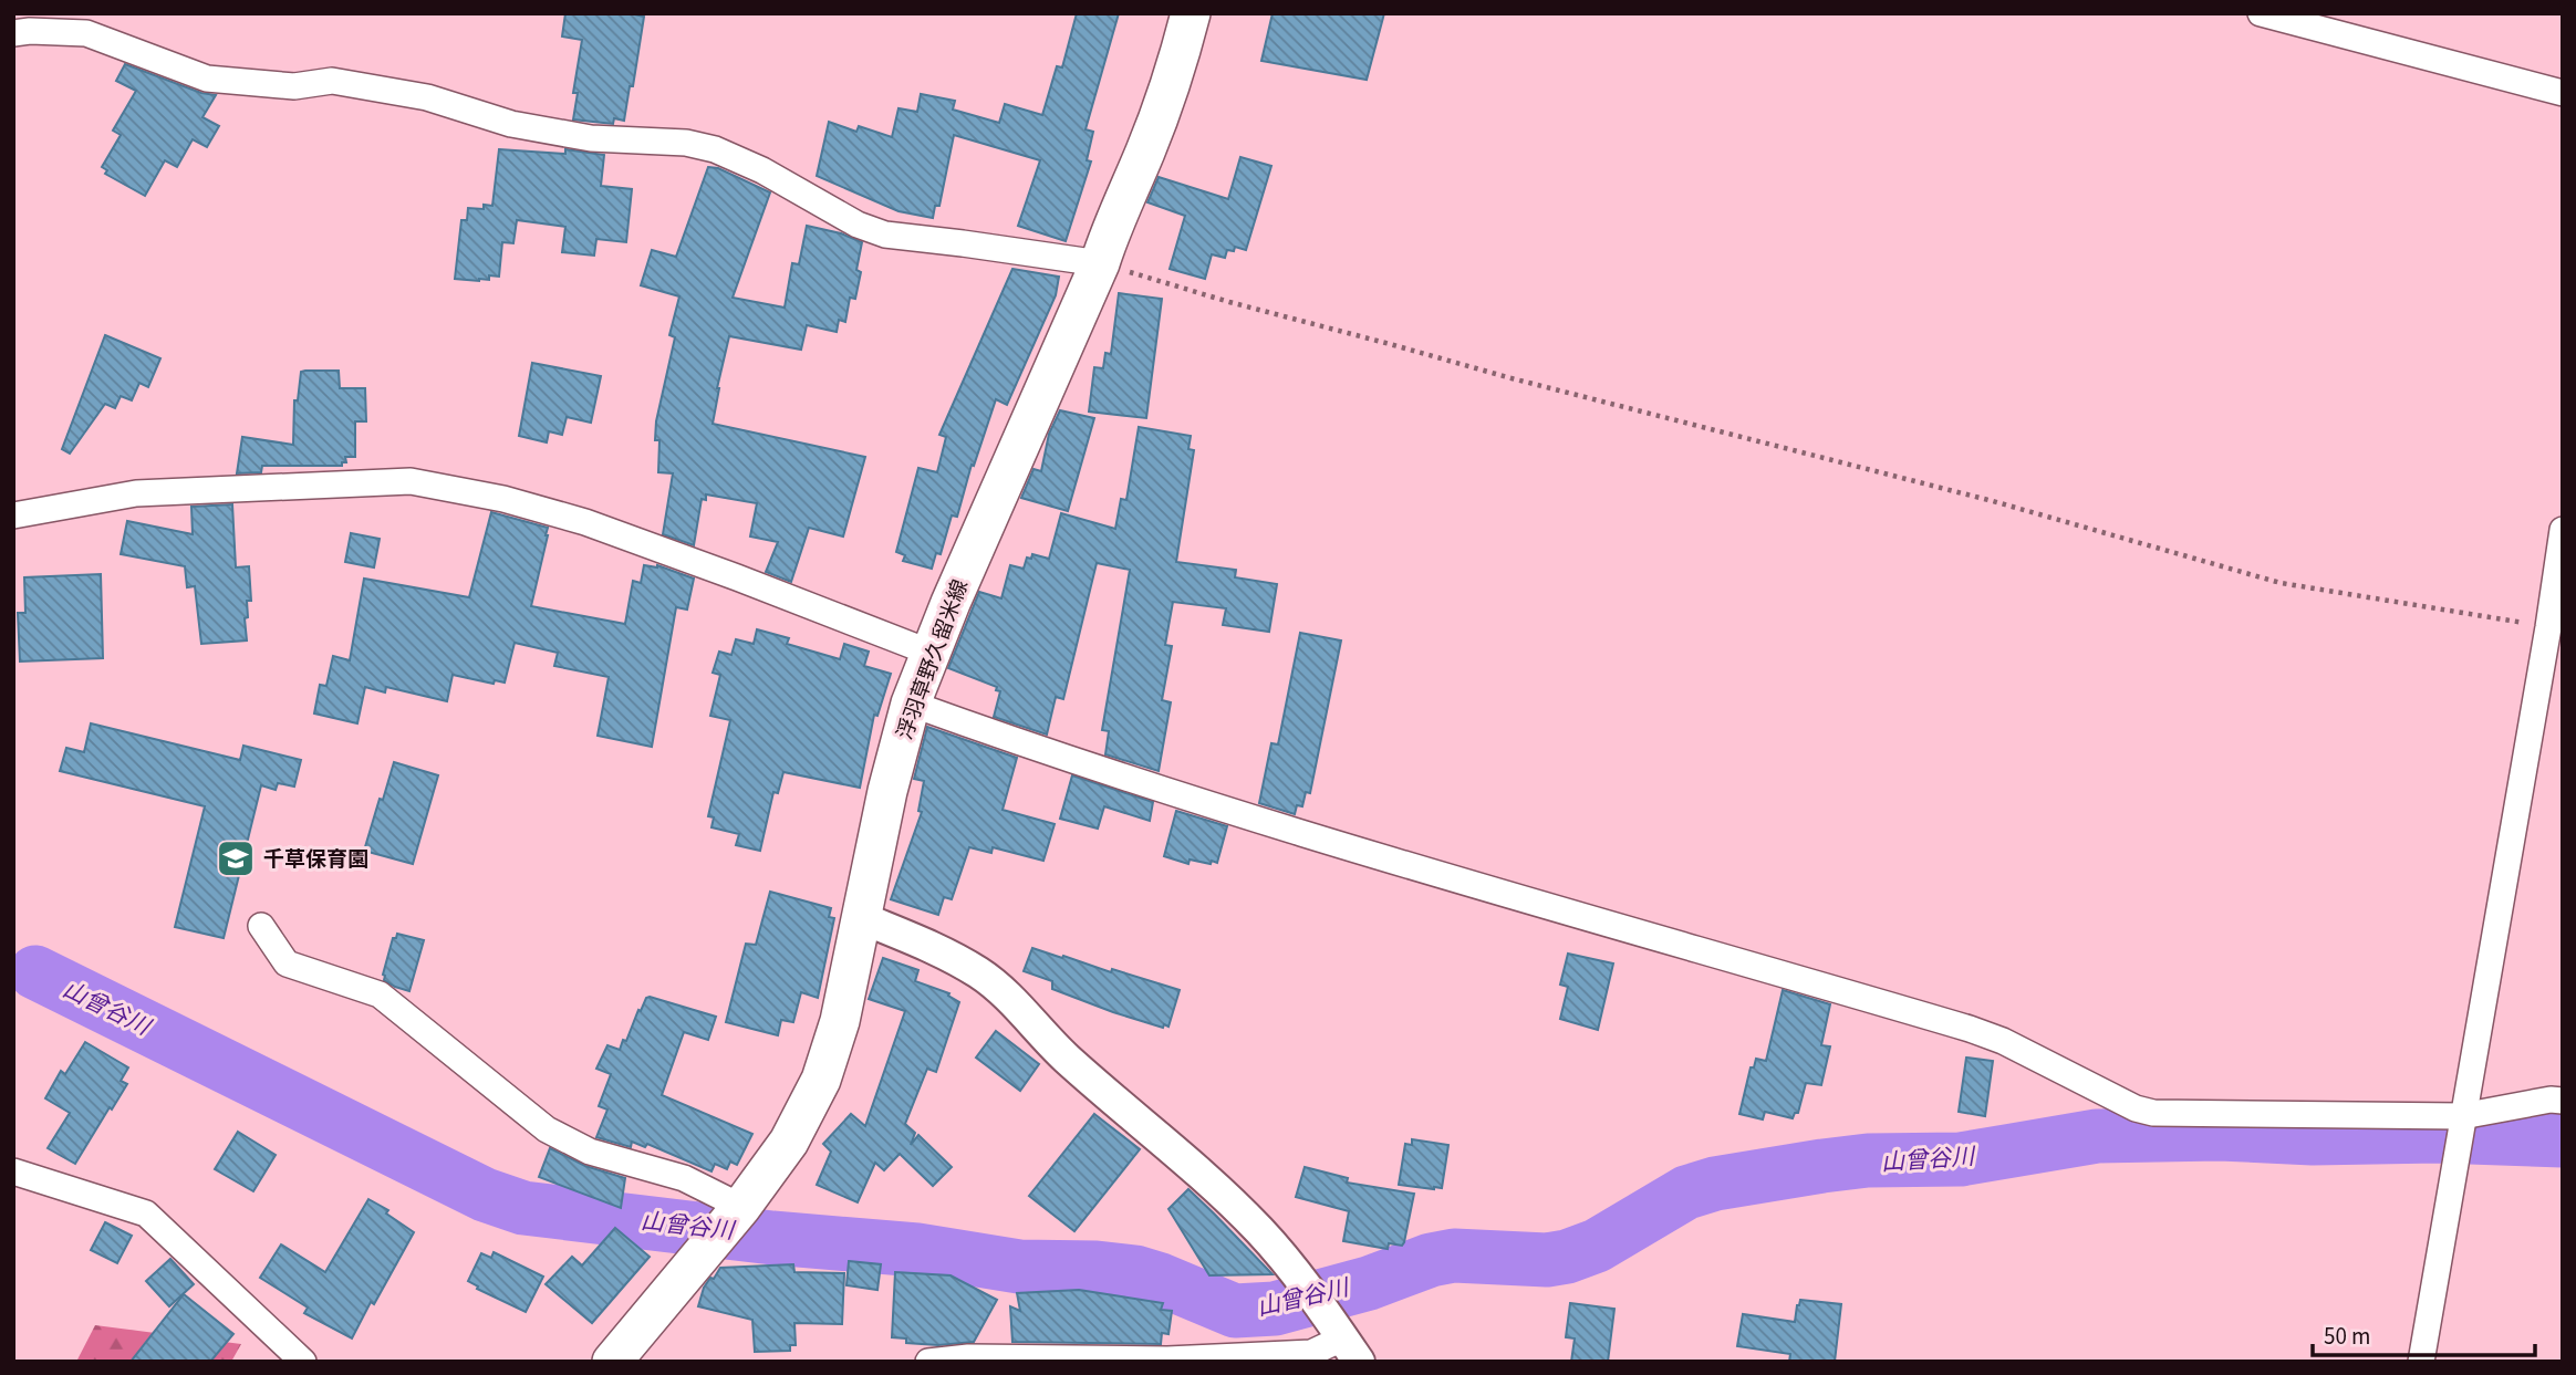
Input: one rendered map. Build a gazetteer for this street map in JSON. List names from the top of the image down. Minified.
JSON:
{"streets":{"main road":["浮羽草野久留米線"]},"water":["山曾谷川"],"places":{"school or university":["千草保育園"]},"scale_bar":"50 m"}
